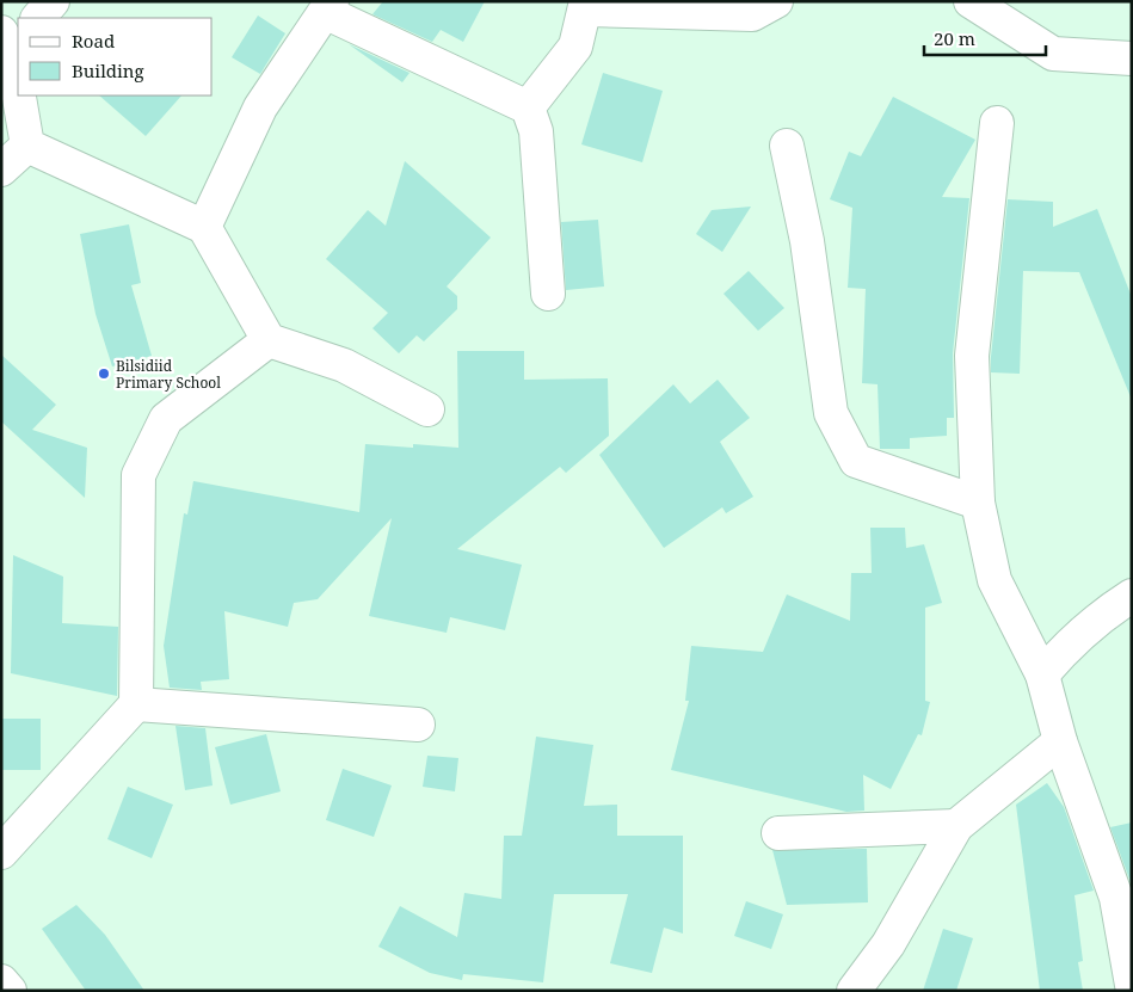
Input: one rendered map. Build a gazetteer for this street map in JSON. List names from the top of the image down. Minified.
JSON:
{"places":["Bilsidiid Primary School"],"legend":["Road","Building"],"scale_bar":"20 m"}
